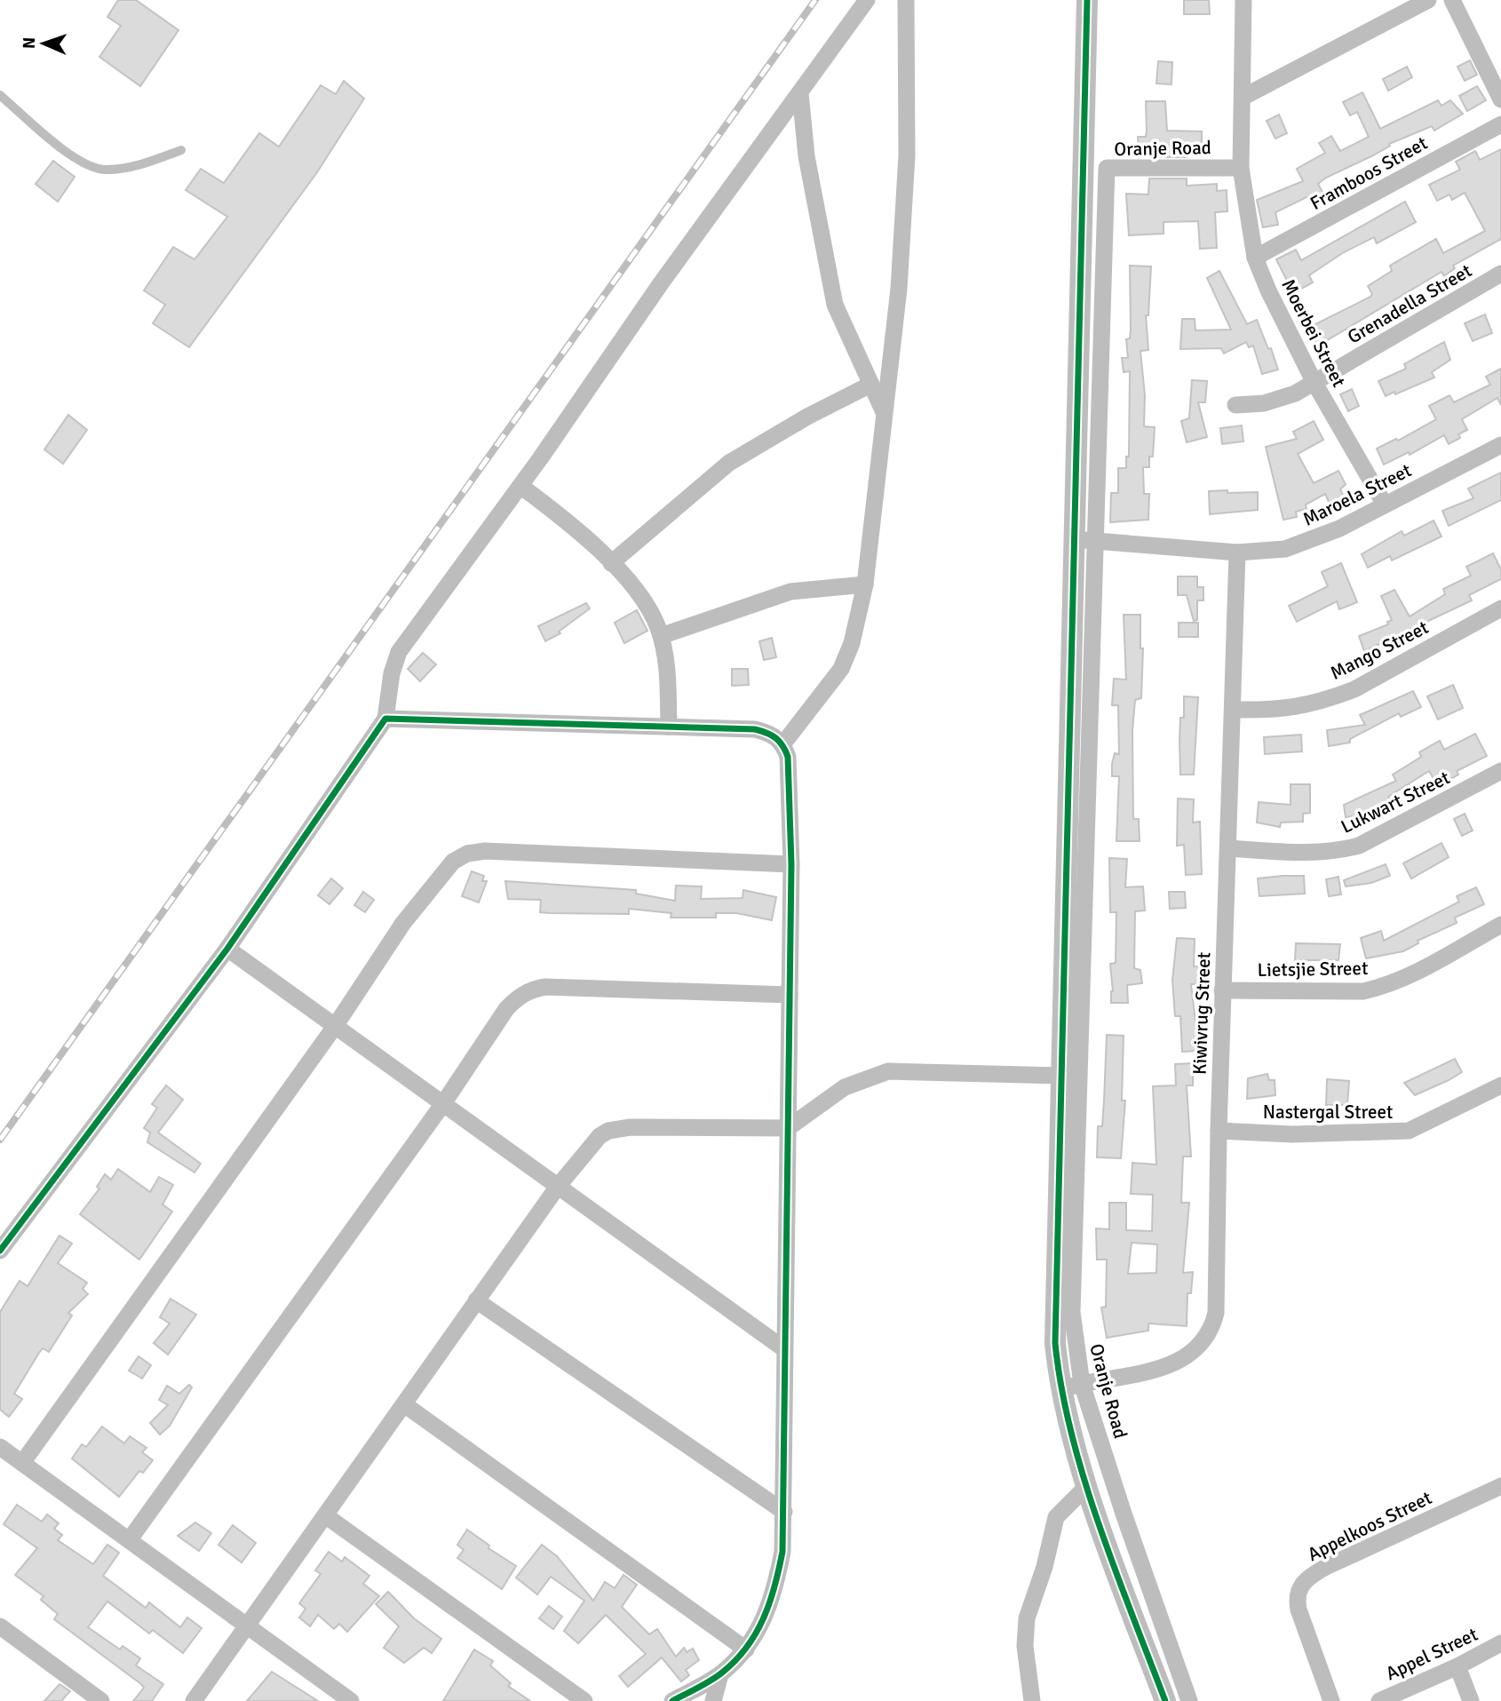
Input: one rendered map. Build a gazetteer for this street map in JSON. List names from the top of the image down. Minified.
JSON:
{"streets":{"street":["Oranje Road","Framboos Street","Grenadella Street","Moerbei Street","Maroela Street","Mango Street","Lukwart Street","Lietsjie Street","Kiwivrug Street","Nastergal Street","Appelkoos Street","Appel Street"]},"crossings":[["Oranje Road","Moerbei Street"],["Oranje Road","Maroela Street"],["Oranje Road","Kiwivrug Street"],["Framboos Street","Moerbei Street"],["Grenadella Street","Moerbei Street"],["Moerbei Street","Maroela Street"],["Maroela Street","Kiwivrug Street"],["Mango Street","Kiwivrug Street"],["Lukwart Street","Kiwivrug Street"],["Lietsjie Street","Kiwivrug Street"],["Kiwivrug Street","Nastergal Street"]],"north":"left"}
